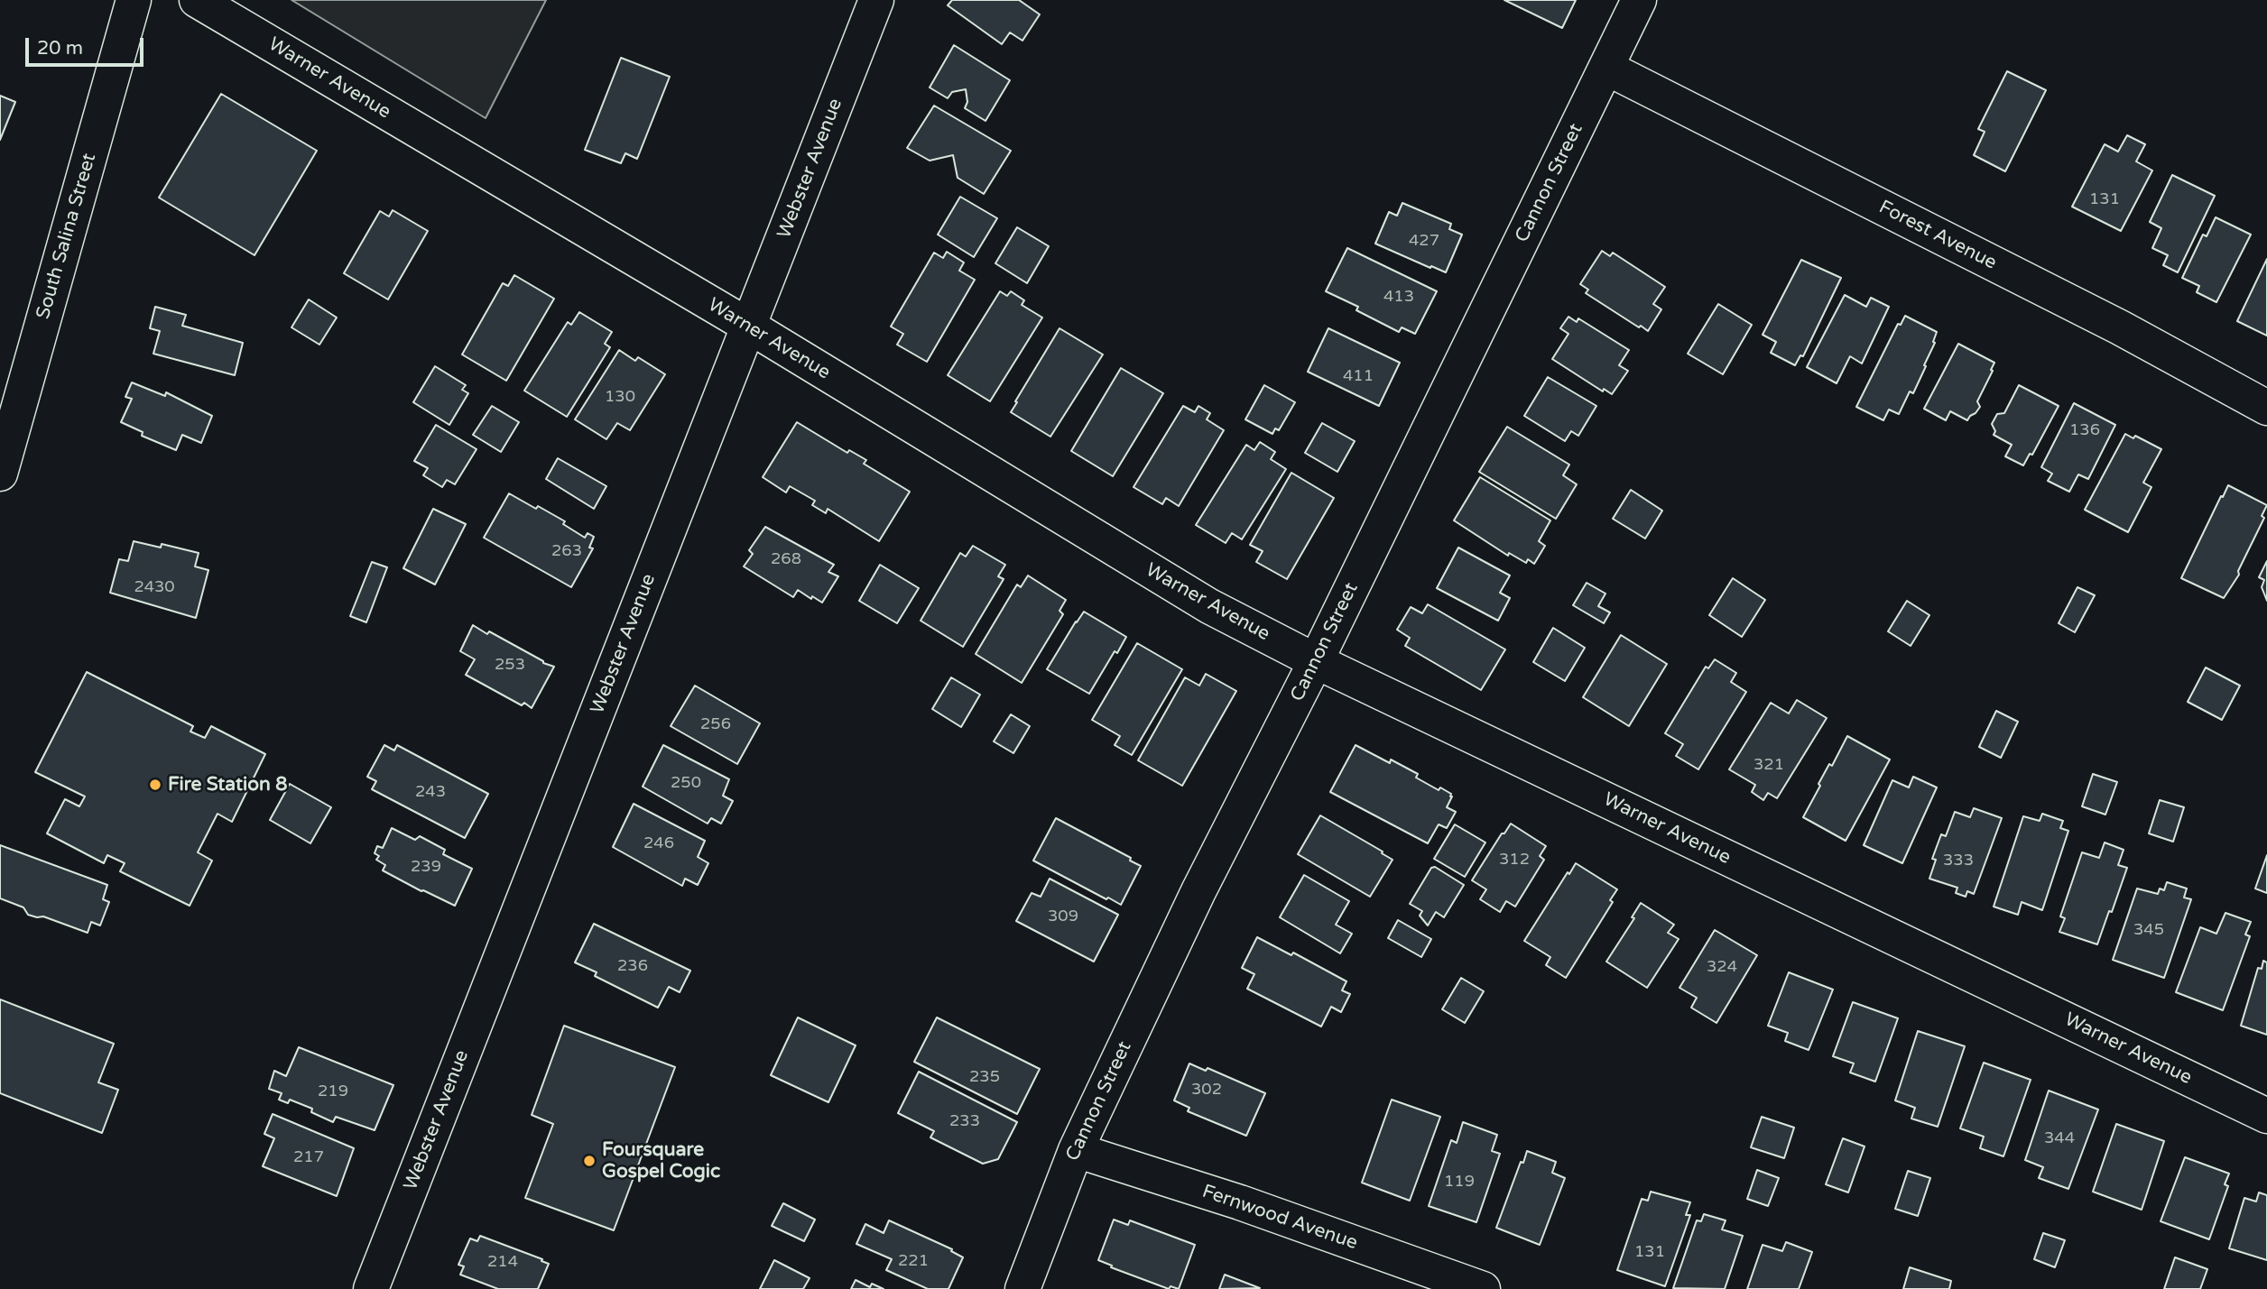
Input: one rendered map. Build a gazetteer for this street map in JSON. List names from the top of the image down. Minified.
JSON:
{"streets":{"street":["Warner Avenue","Webster Avenue","Cannon Street","Forest Avenue","South Salina Street","Fernwood Avenue"]},"crossings":[["Warner Avenue","Webster Avenue"],["Warner Avenue","Cannon Street"],["Cannon Street","Forest Avenue"],["Cannon Street","Fernwood Avenue"]],"places":["Fire Station 8","Foursquare Gospel Cogic"],"house_numbers":["131","427","413","411","130","136","263","268","2430","253","256","321","250","243","246","312","333","239","309","345","236","324","235","302","219","233","344","217","119","131","221","214"],"scale_bar":"20 m"}
